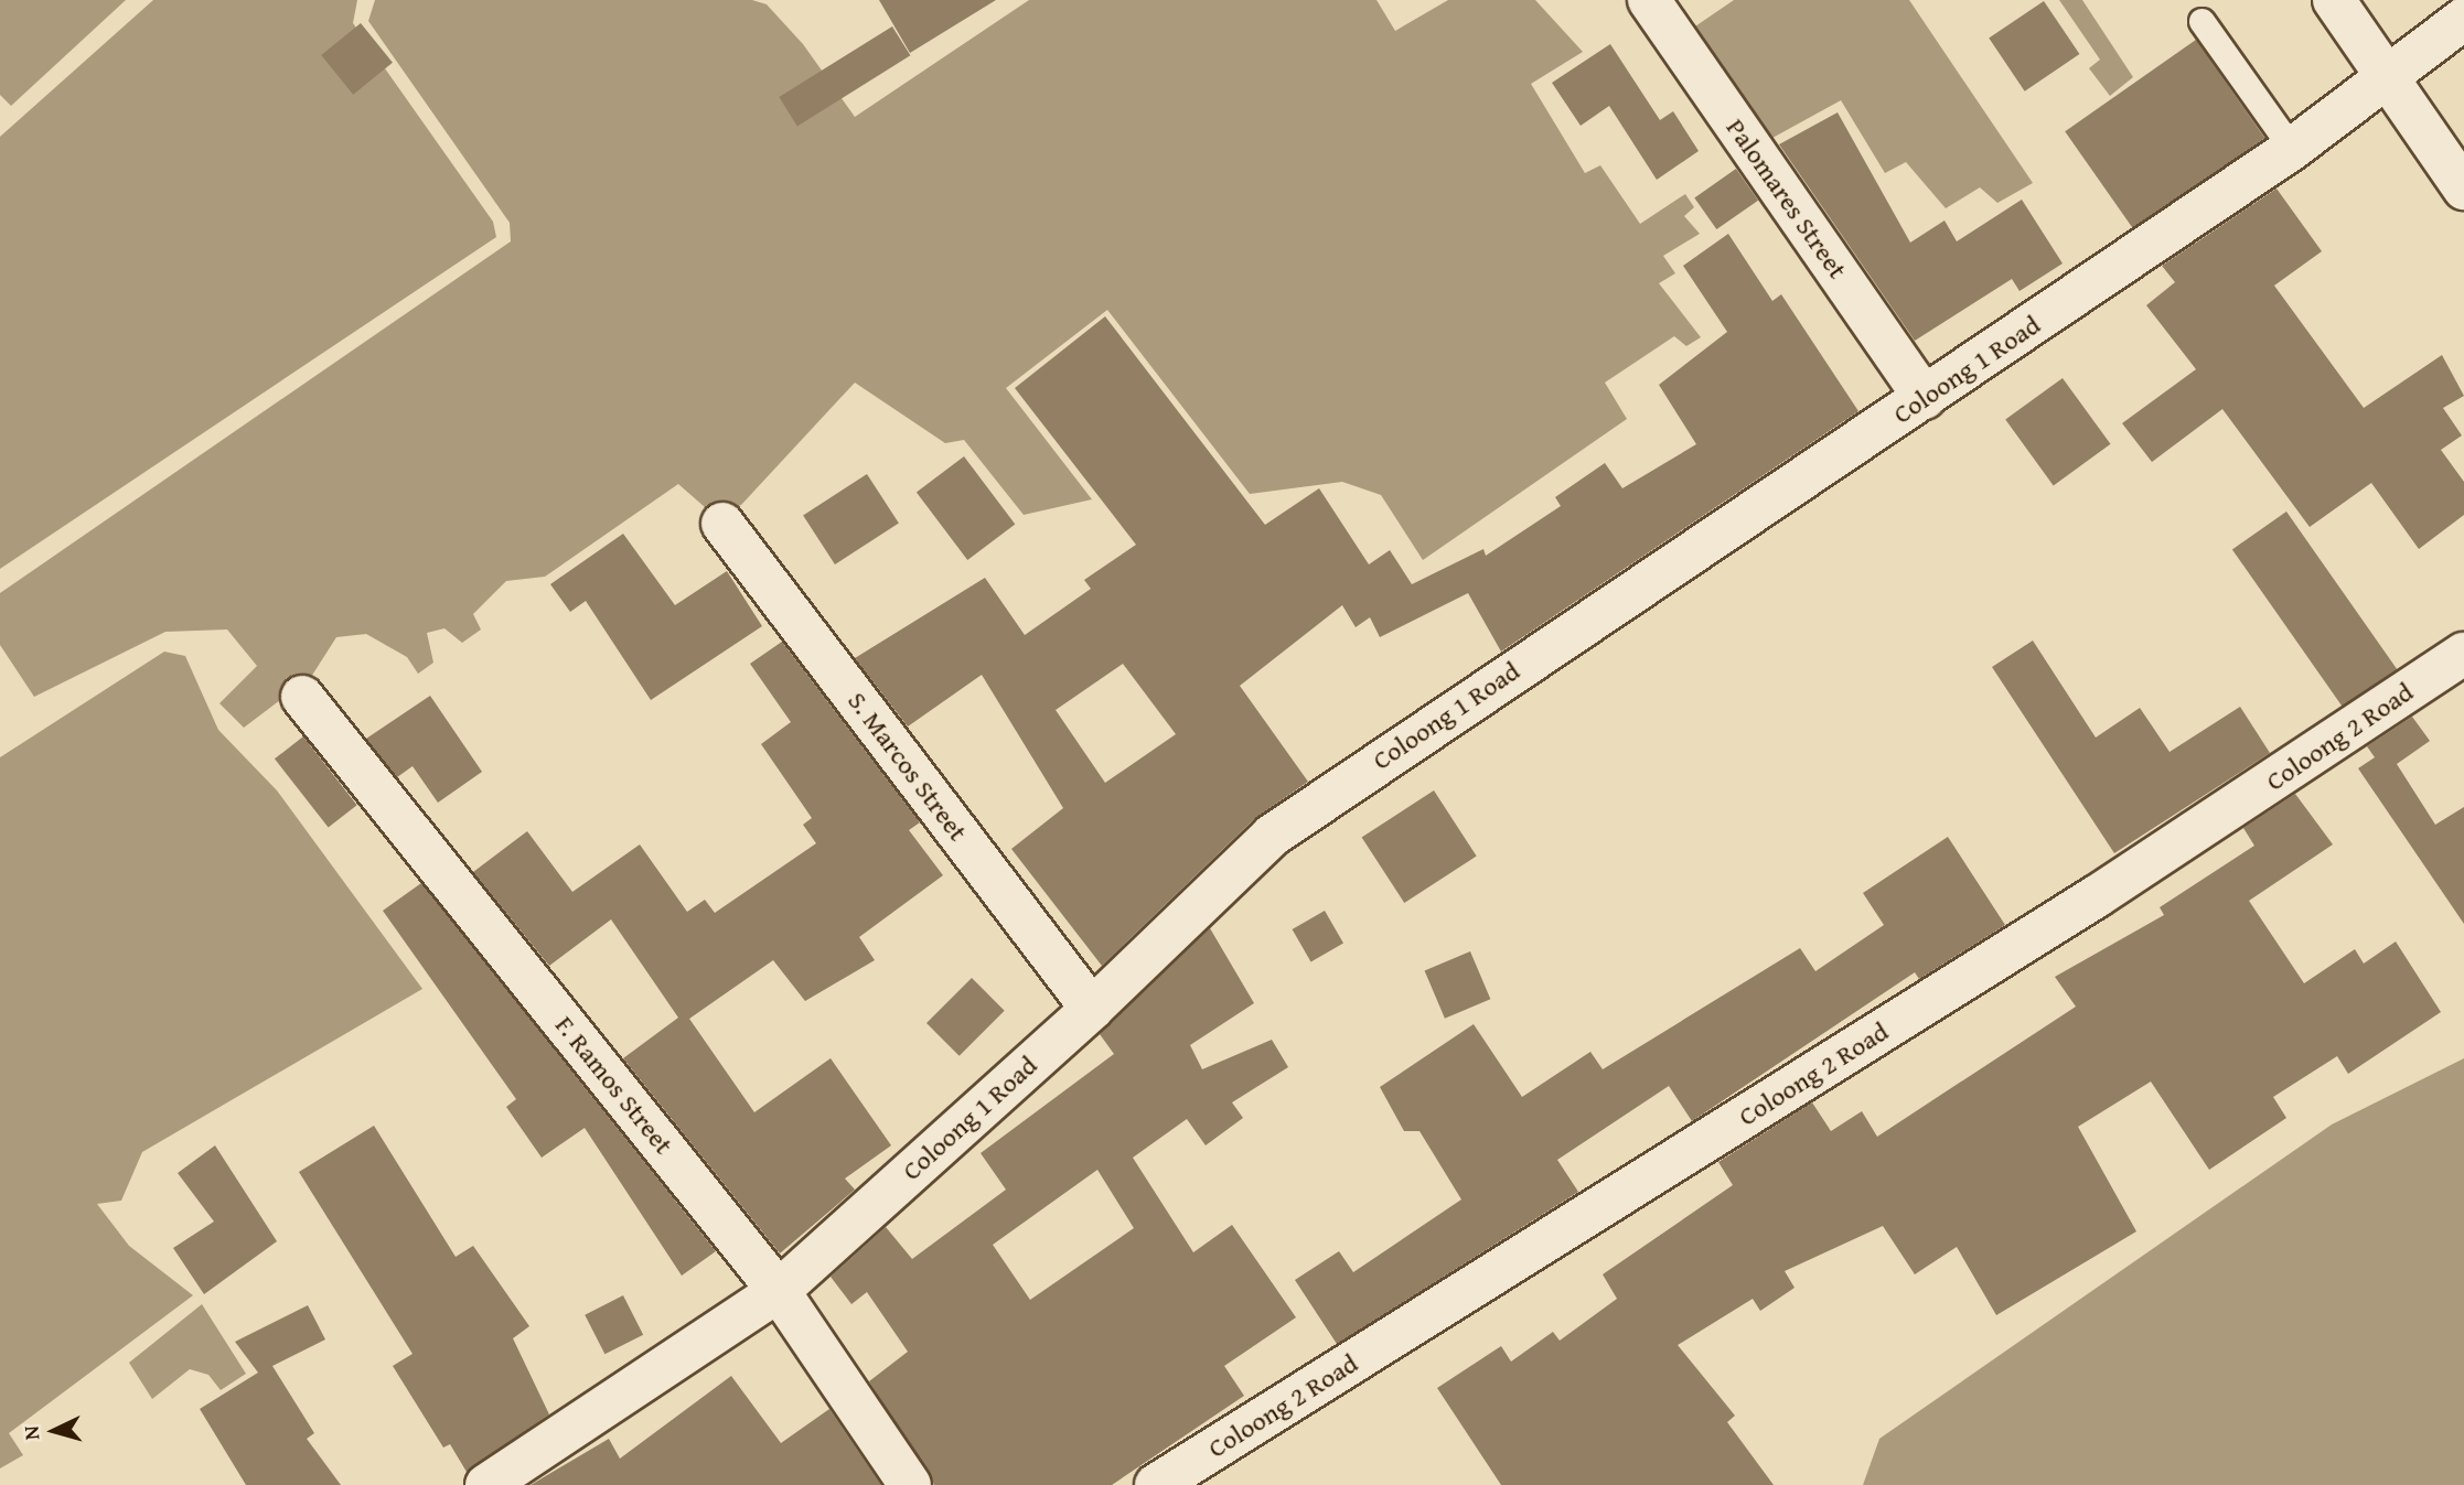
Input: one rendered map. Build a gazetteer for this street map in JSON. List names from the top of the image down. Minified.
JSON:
{"streets":{"street":["Palomares Street","Coloong 1 Road","Coloong 2 Road","S. Marcos Street","F. Ramos Street"]},"crossings":[["Palomares Street","Coloong 1 Road"],["Coloong 1 Road","S. Marcos Street"],["Coloong 1 Road","F. Ramos Street"]],"north":"left"}
